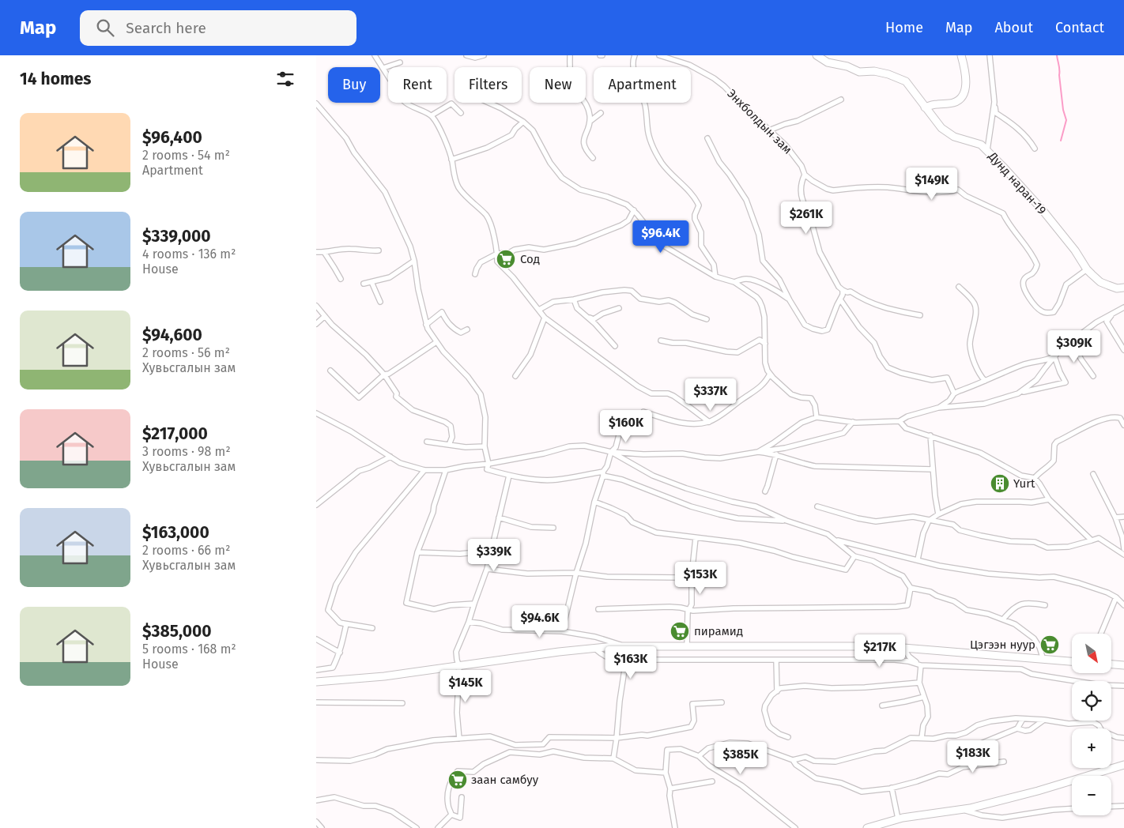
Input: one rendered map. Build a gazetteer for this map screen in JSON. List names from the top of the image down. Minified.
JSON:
{"streets":{"main road":["Дунд наран-19"],"street":["Энхболдын зам"]},"crossings":[["Энхболдын зам","Дунд наран-19"]],"places":{"supermarket":["Сод","пирамид","Цэгээн нуур","заан самбуу"],"building":["Yurt"]},"north":"bottom right","page":{"header":"Map","search":"Search here","nav":["Home","Map","About","Contact"],"heading":"14 homes","chip":["Buy","Rent","Filters","New","Apartment"],"list":[{"name":"$96,400","note":"2 rooms · 54 m² · Apartment"},{"name":"$339,000","note":"4 rooms · 136 m² · House"},{"name":"$94,600","note":"2 rooms · 56 m² · Хувьсгалын зам"},{"name":"$217,000","note":"3 rooms · 98 m² · Хувьсгалын зам"},{"name":"$163,000","note":"2 rooms · 66 m² · Хувьсгалын зам"},{"name":"$385,000","note":"5 rooms · 168 m² · House"}],"price":["$149K","$261K","$96.4K","$309K","$337K","$160K","$339K","$153K","$94.6K","$217K","$163K","$145K","$183K","$385K"],"map_buttons":["+","−"]}}
